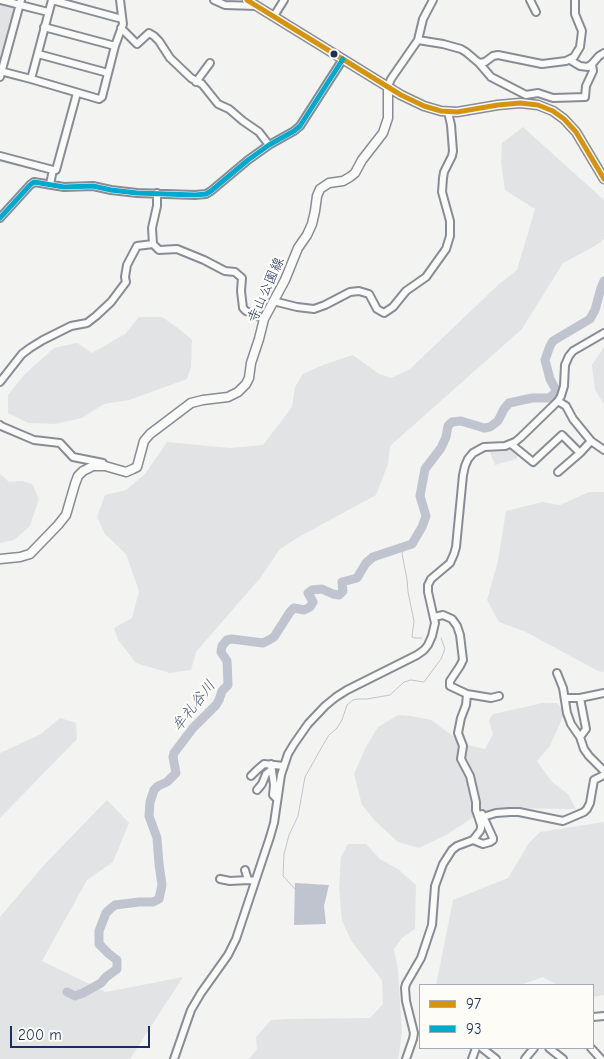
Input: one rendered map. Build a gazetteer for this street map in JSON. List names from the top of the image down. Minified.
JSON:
{"streets":{"main road":["寺山公園線"]},"water":["牟礼谷川"],"lines":["transit line 97","transit line 93"],"legend":["97","93"],"scale_bar":"200 m"}
